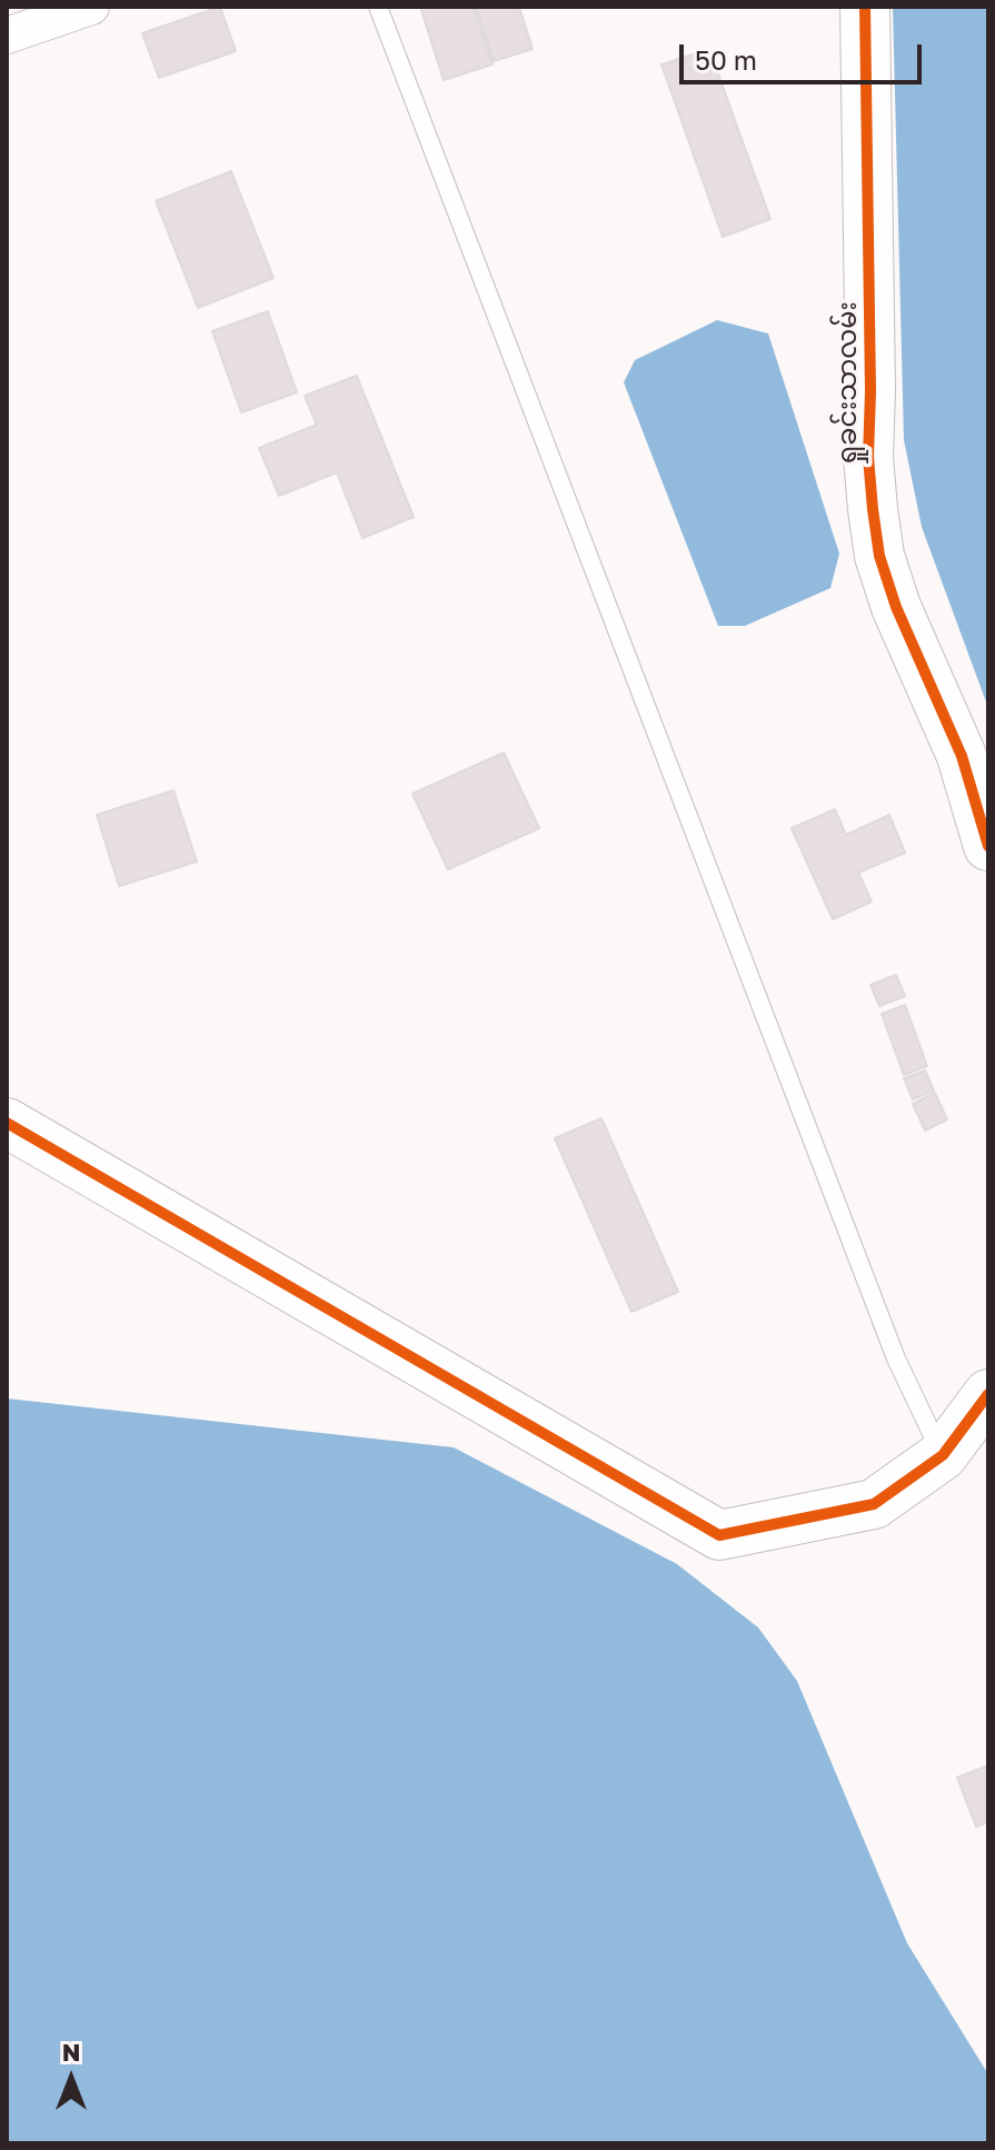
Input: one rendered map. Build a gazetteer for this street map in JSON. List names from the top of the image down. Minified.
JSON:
{"streets":{"street":["ရှုခင်းသာလမ်း"]},"scale_bar":"50 m","north":"top"}
